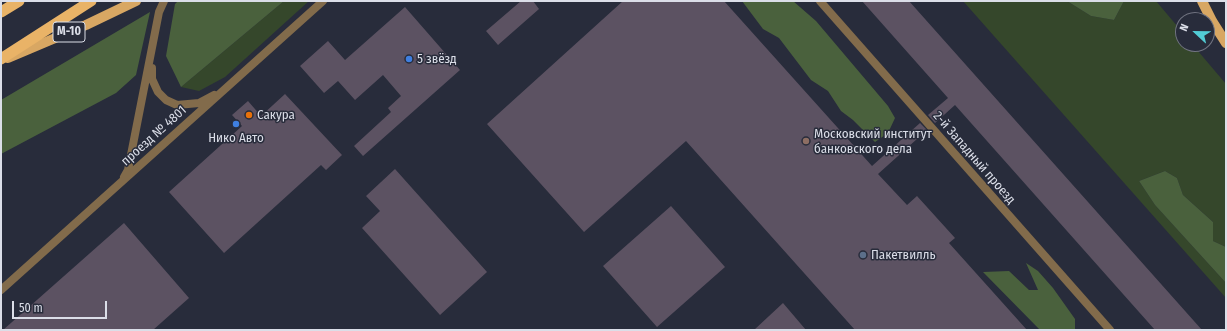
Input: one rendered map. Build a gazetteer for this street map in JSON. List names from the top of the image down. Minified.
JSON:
{"streets":{"highway":["М-10"],"street":["проезд № 4801","2-й Западный проезд"]},"places":["5 звёзд","Сакура","Нико Авто","Московский институт банковского дела","Пакетвилль"],"scale_bar":"50 m","north":"left"}
